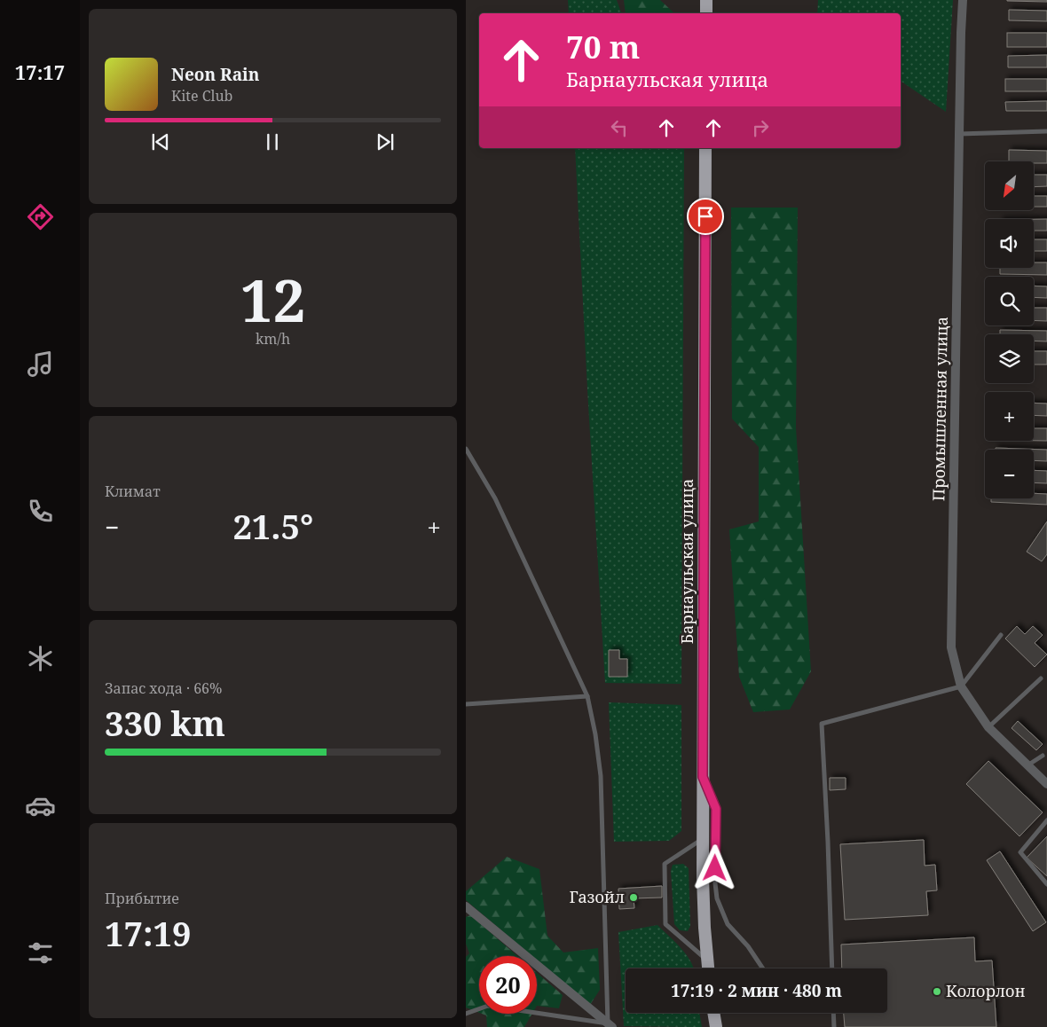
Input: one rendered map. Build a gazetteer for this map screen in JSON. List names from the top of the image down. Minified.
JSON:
{"streets":{"highway":["Барнаульская улица"],"street":["Промышленная улица"]},"places":["Газойл","Колорлон"],"north":"bottom left","page":{"tabs":"17:17","turn":["70 m","Барнаульская улица"],"song":["Neon Rain","Kite Club"],"map_buttons":["+","−"],"tile":[["12","km/h"],"Климат",["Запас хода · 66%","330 km"],["Прибытие","17:19"]],"heat":["−","21.5°","+"],"limit":"20","trip":"17:19 · 2 мин · 480 m"}}
